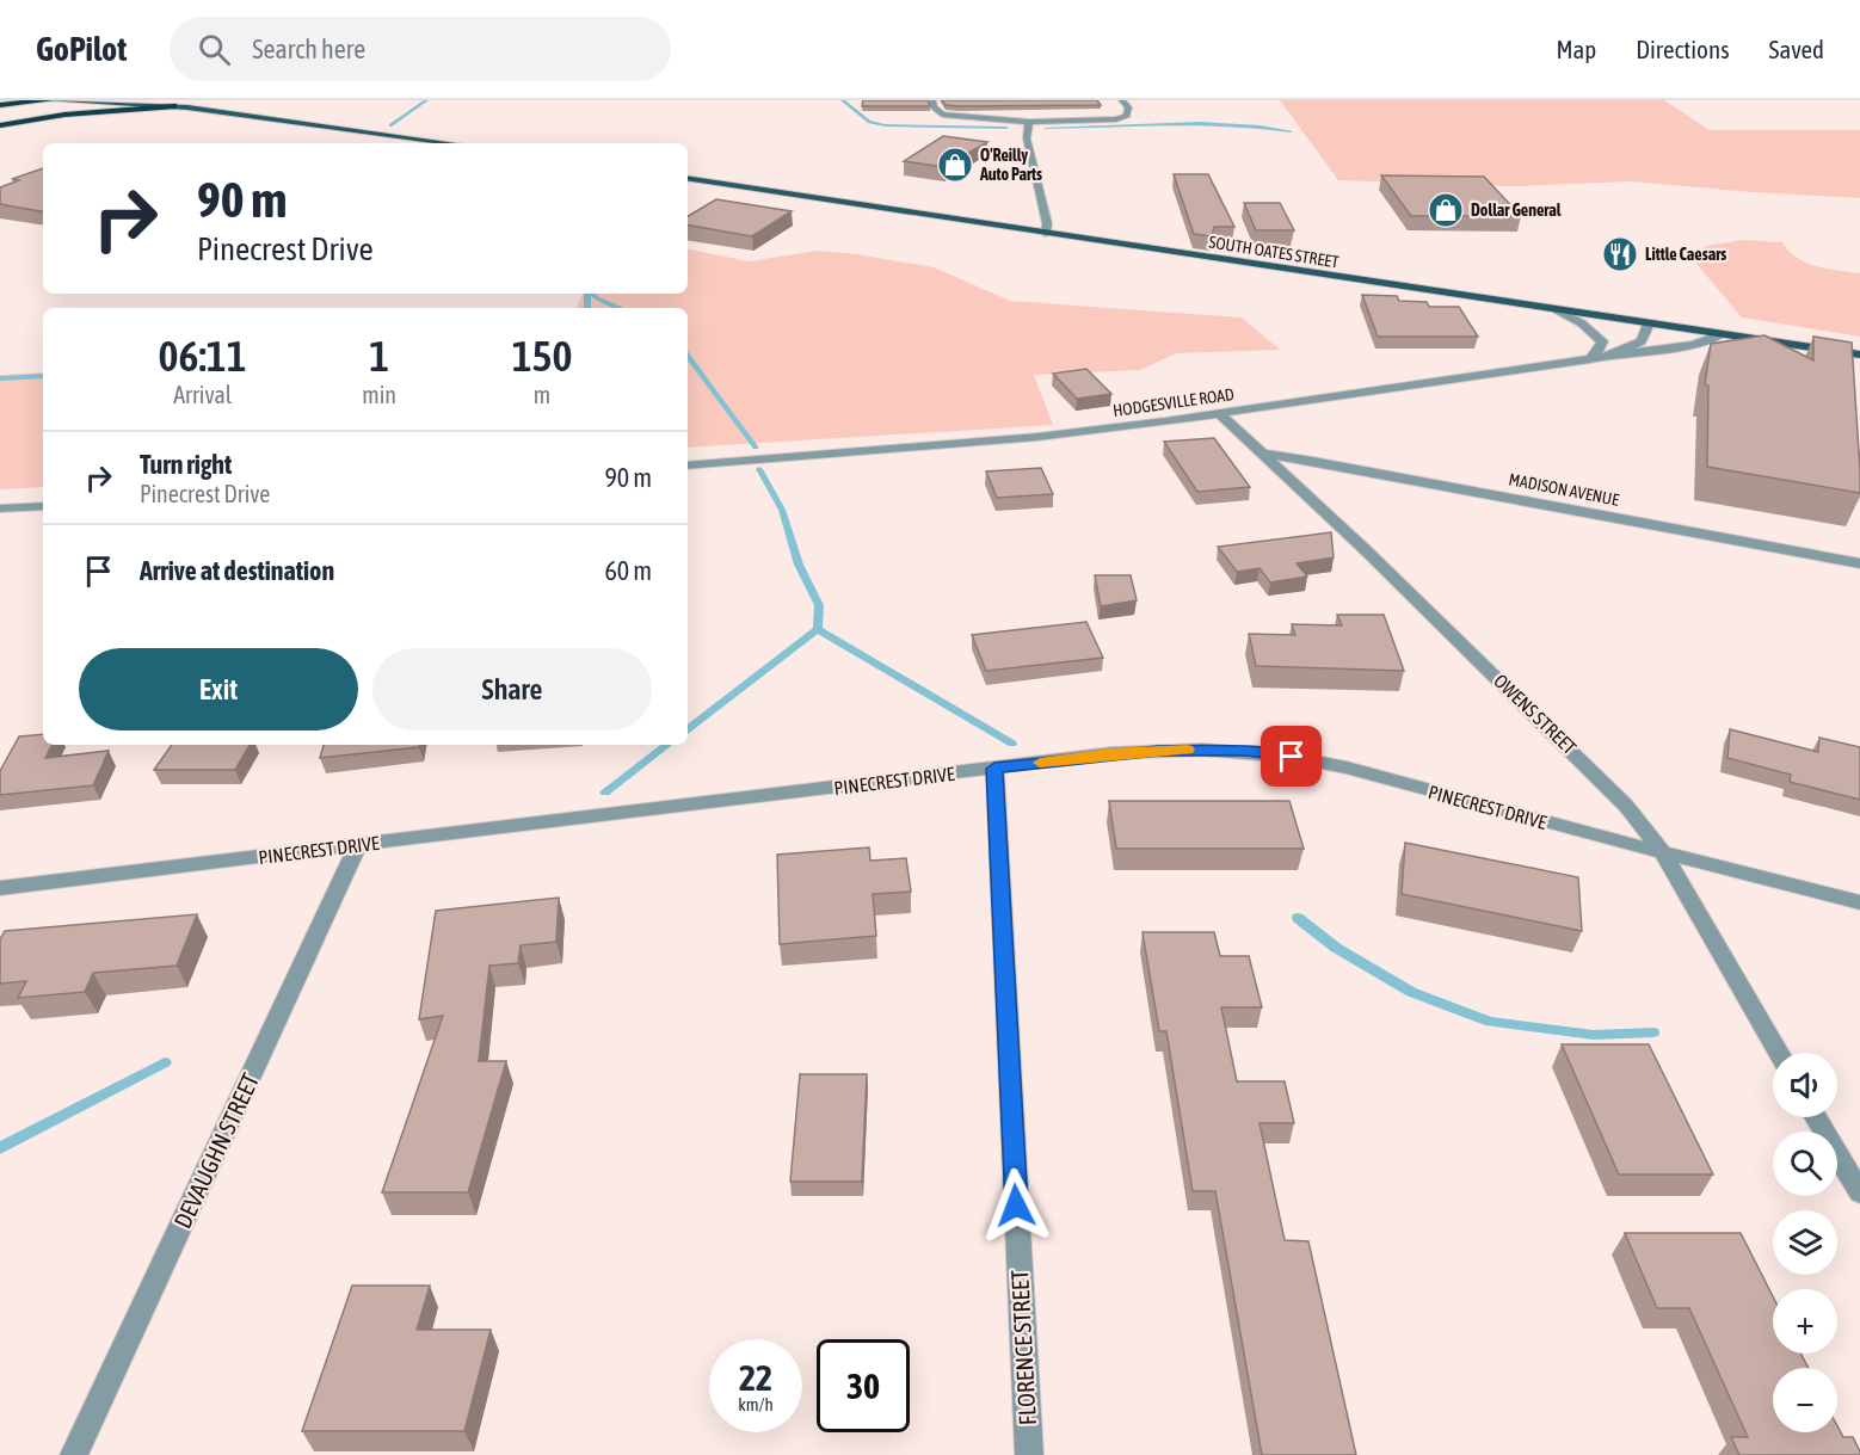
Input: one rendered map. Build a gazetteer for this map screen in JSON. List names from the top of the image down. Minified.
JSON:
{"streets":{"main road":["SOUTH OATES STREET"],"street":["HODGESVILLE ROAD","MADISON AVENUE","OWENS STREET","PINECREST DRIVE","DEVAUGHN STREET","FLORENCE STREET"]},"crossings":[["SOUTH OATES STREET","HODGESVILLE ROAD"],["HODGESVILLE ROAD","OWENS STREET"],["MADISON AVENUE","OWENS STREET"],["OWENS STREET","PINECREST DRIVE"],["PINECREST DRIVE","DEVAUGHN STREET"],["PINECREST DRIVE","FLORENCE STREET"]],"places":{"shop":["O'Reilly Auto Parts","Dollar General"],"restaurant":["Little Caesars"]},"page":{"header":"GoPilot","search":"Search here","nav":["Map","Directions","Saved"],"turn":["90 m","Pinecrest Drive"],"eta":["06:11","Arrival","1","min","150","m"],"list":[{"name":"Turn right","note":"Pinecrest Drive","value":"90 m"},{"name":"Arrive at destination","value":"60 m"}],"buttons":["Exit","Share"],"map_buttons":["+","−"],"speed":"22 km/h","limit":"30"}}
